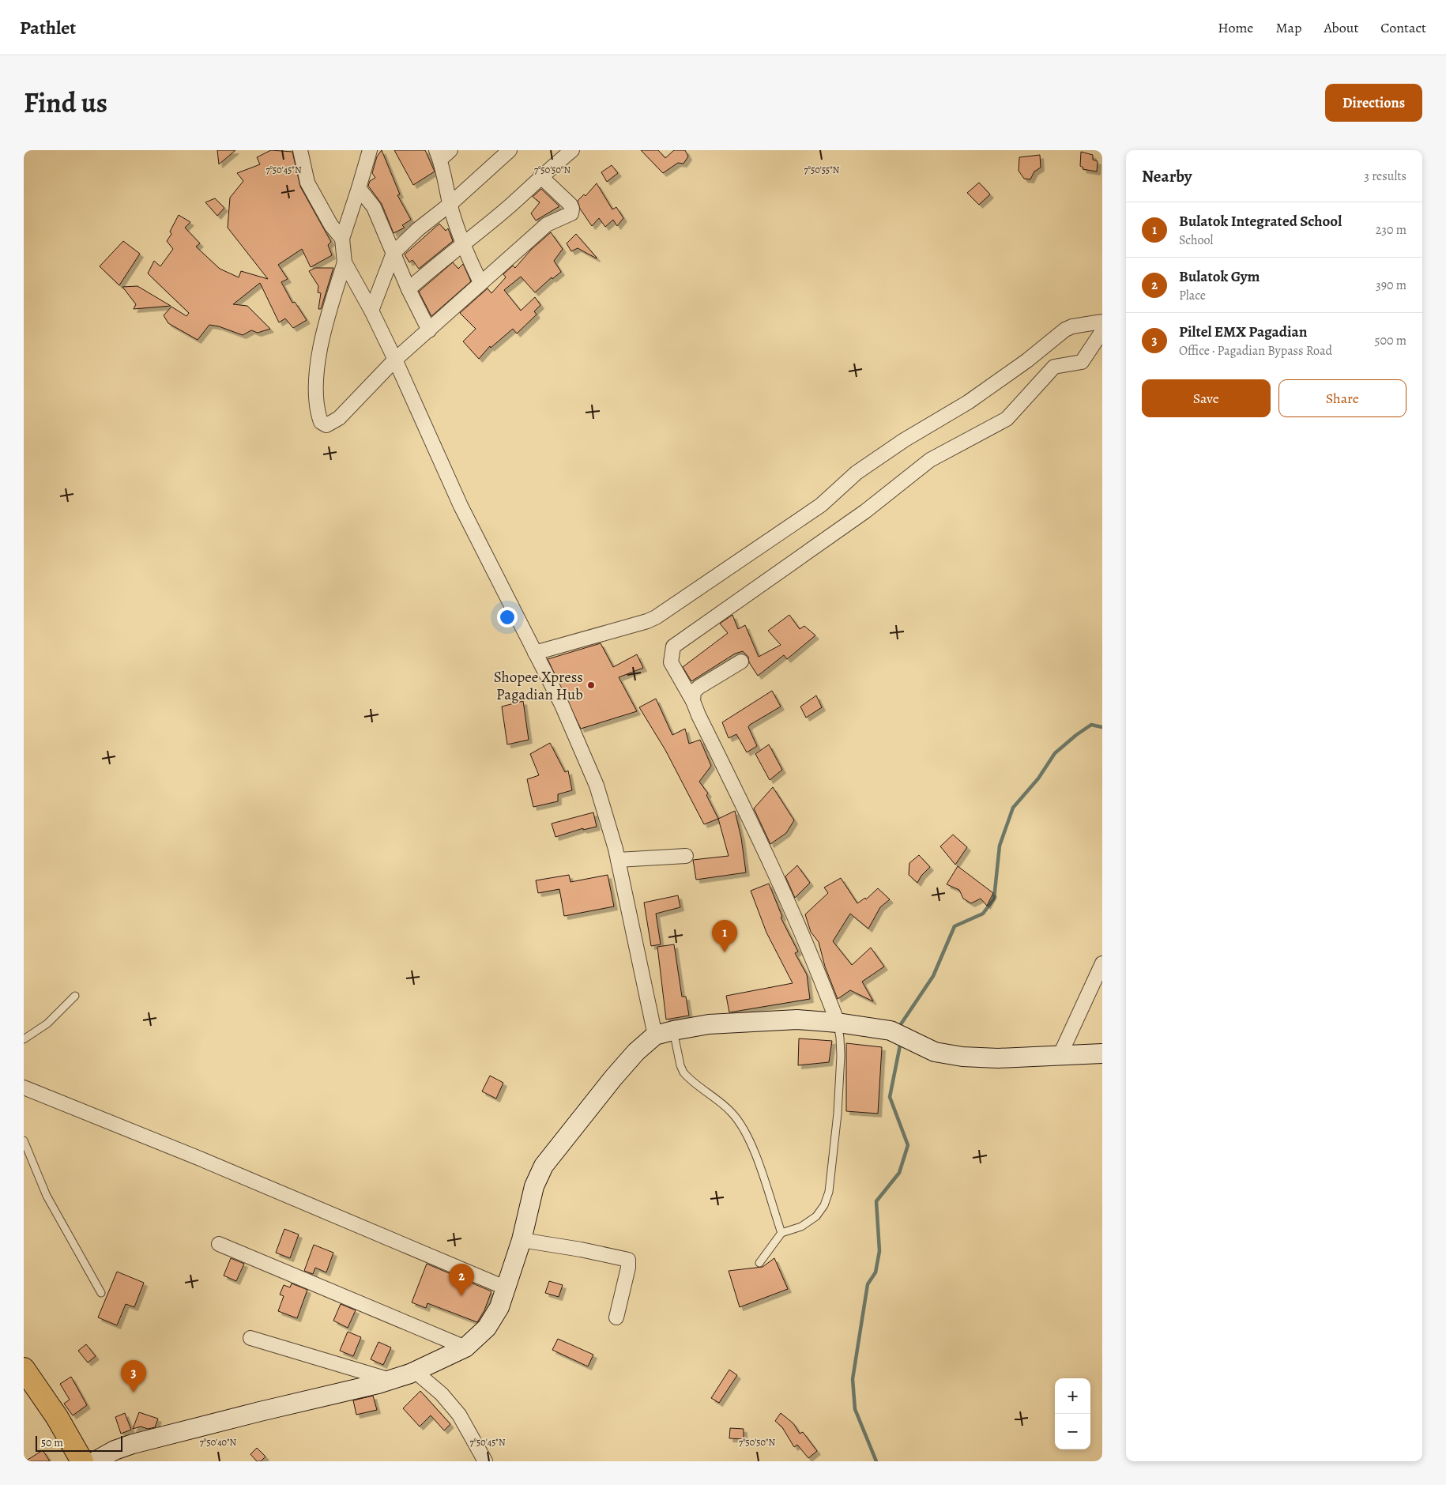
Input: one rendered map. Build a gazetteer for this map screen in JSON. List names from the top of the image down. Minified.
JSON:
{"places":["Shopee Xpress Pagadian Hub"],"scale_bar":"50 m","page":{"header":"Pathlet","nav":["Home","Map","About","Contact"],"title":"Find us","buttons":["Directions",["Save","Share"]],"heading":["Nearby","3 results"],"list":[{"mark":"1","name":"Bulatok Integrated School","note":"School","value":"230 m"},{"mark":"2","name":"Bulatok Gym","note":"Place","value":"390 m"},{"mark":"3","name":"Piltel EMX Pagadian","note":"Office · Pagadian Bypass Road","value":"500 m"}],"pins":["1","2","3"],"map_buttons":["+","−"],"scale":"50 m"},"coordinates":["7°50'45\"N","7°50'50\"N","7°50'55\"N","7°50'40\"N"]}
